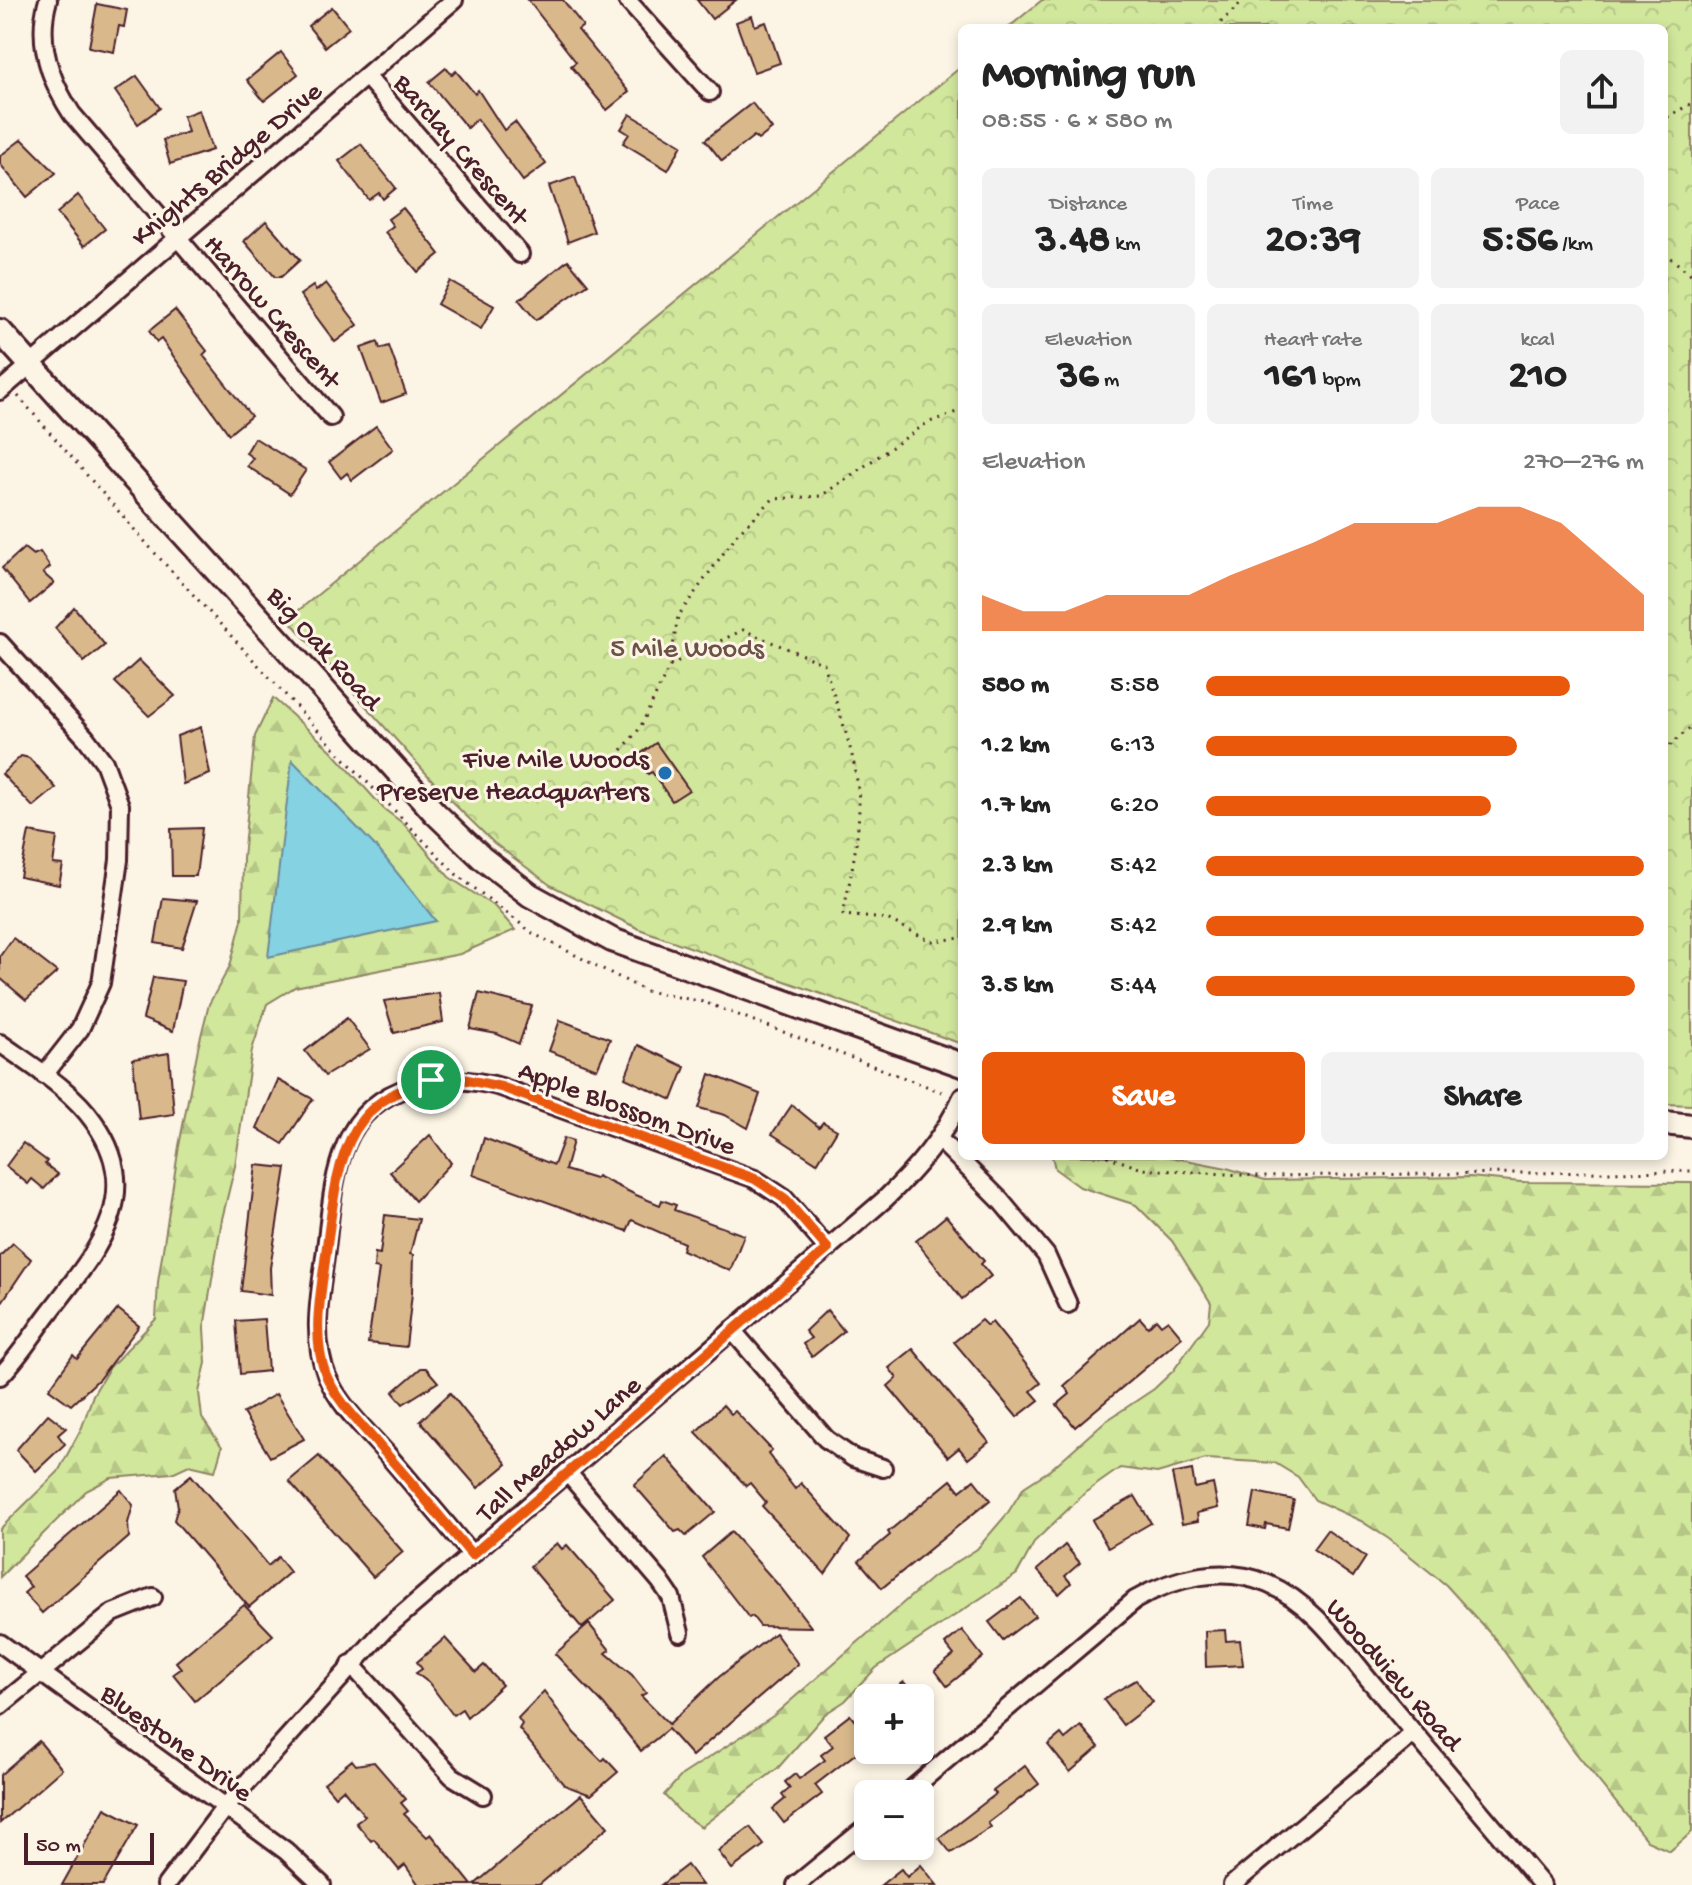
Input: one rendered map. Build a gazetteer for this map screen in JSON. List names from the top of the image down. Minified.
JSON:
{"streets":{"street":["Barclay Crescent","Knights Bridge Drive","Harrow Crescent","Big Oak Road","Apple Blossom Drive","Tall Meadow Lane","Woodview Road","Bluestone Drive"]},"crossings":[["Barclay Crescent","Knights Bridge Drive"],["Knights Bridge Drive","Harrow Crescent"],["Knights Bridge Drive","Big Oak Road"],["Apple Blossom Drive","Tall Meadow Lane"],["Tall Meadow Lane","Bluestone Drive"]],"parks":["5 Mile Woods"],"places":["Five Mile Woods Preserve Headquarters"],"scale_bar":"50 m","page":{"heading":["Morning run","08:55 · 6 × 580 m"],"stats":[["Distance","3.48 km"],["Time","20:39"],["Pace","5:56 /km"],["Elevation","36 m"],["Heart rate","161 bpm"],["kcal","210"]],"chart":["Elevation","270–276 m"],"list":[{"name":"580 m","note":"5:58"},{"name":"1.2 km","note":"6:13"},{"name":"1.7 km","note":"6:20"},{"name":"2.3 km","note":"5:42"},{"name":"2.9 km","note":"5:42"},{"name":"3.5 km","note":"5:44"}],"buttons":["Save","Share"],"map_buttons":["+","−"],"scale":"50 m"}}
